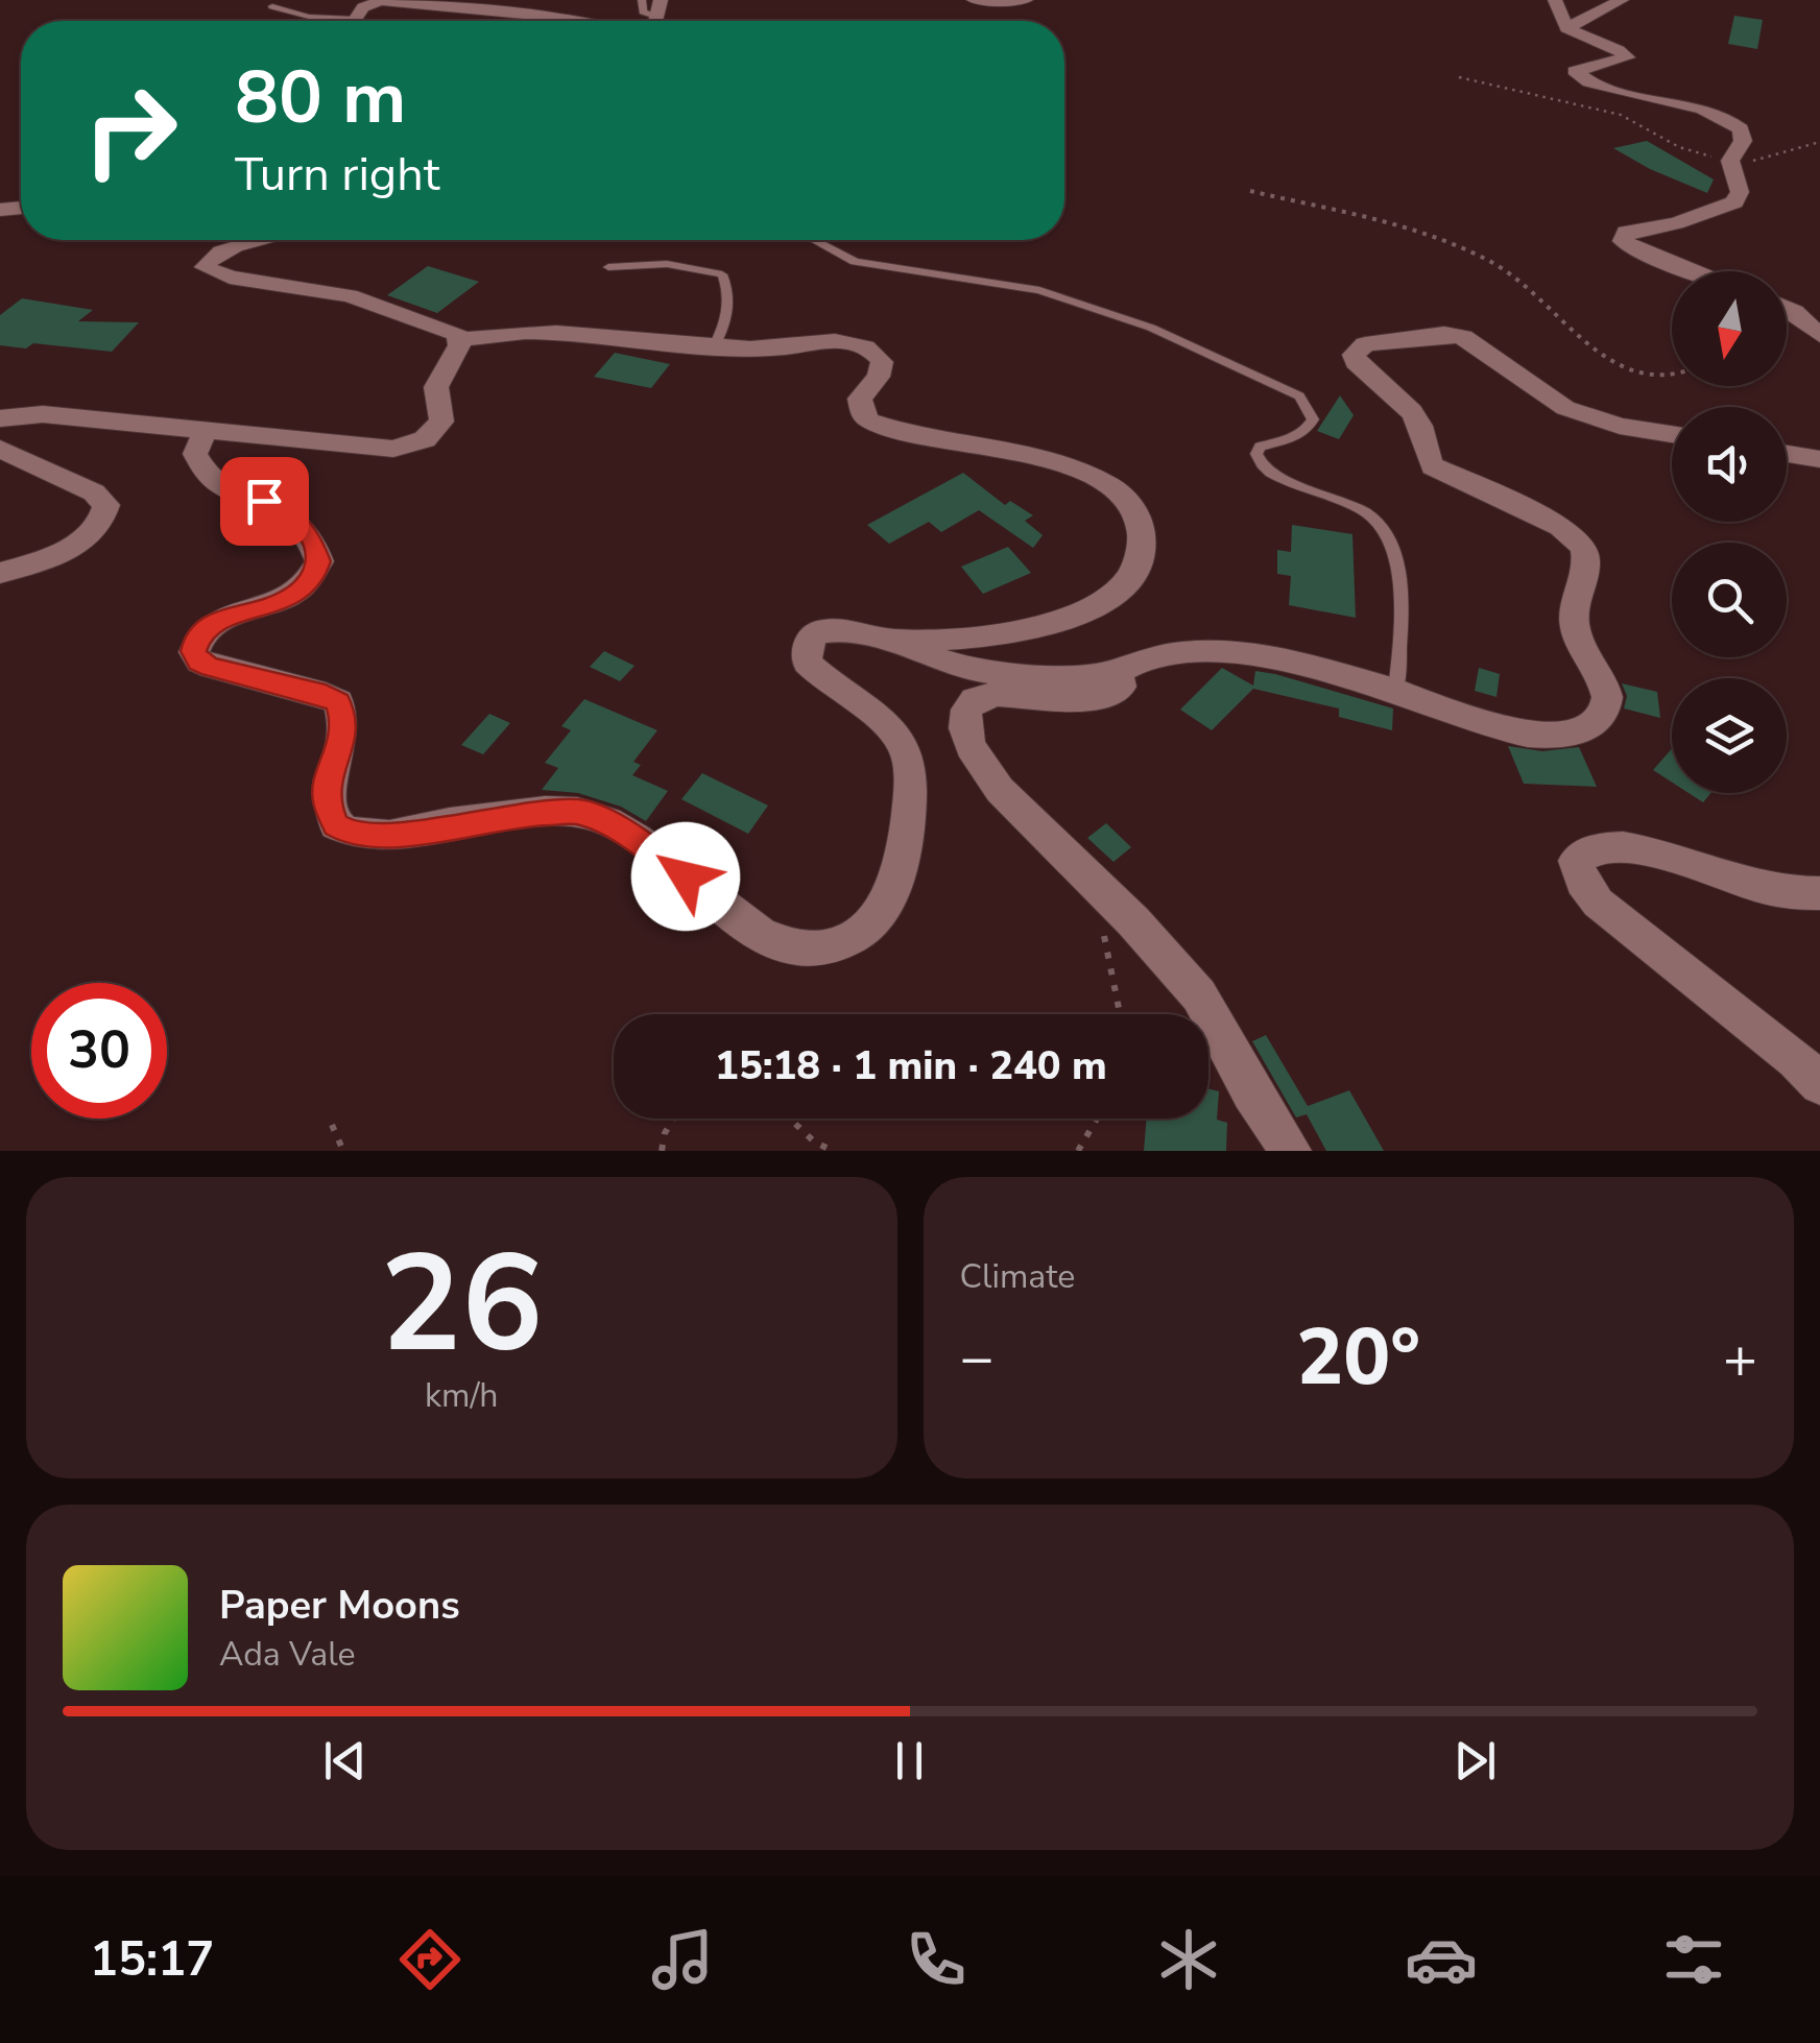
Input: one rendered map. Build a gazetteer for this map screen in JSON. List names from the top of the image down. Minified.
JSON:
{"north":"bottom","page":{"turn":["80 m","Turn right"],"limit":"30","trip":"15:18 · 1 min · 240 m","tile":[["26","km/h"],"Climate"],"heat":["−","20°","+"],"song":["Paper Moons","Ada Vale"],"tabs":"15:17"}}
